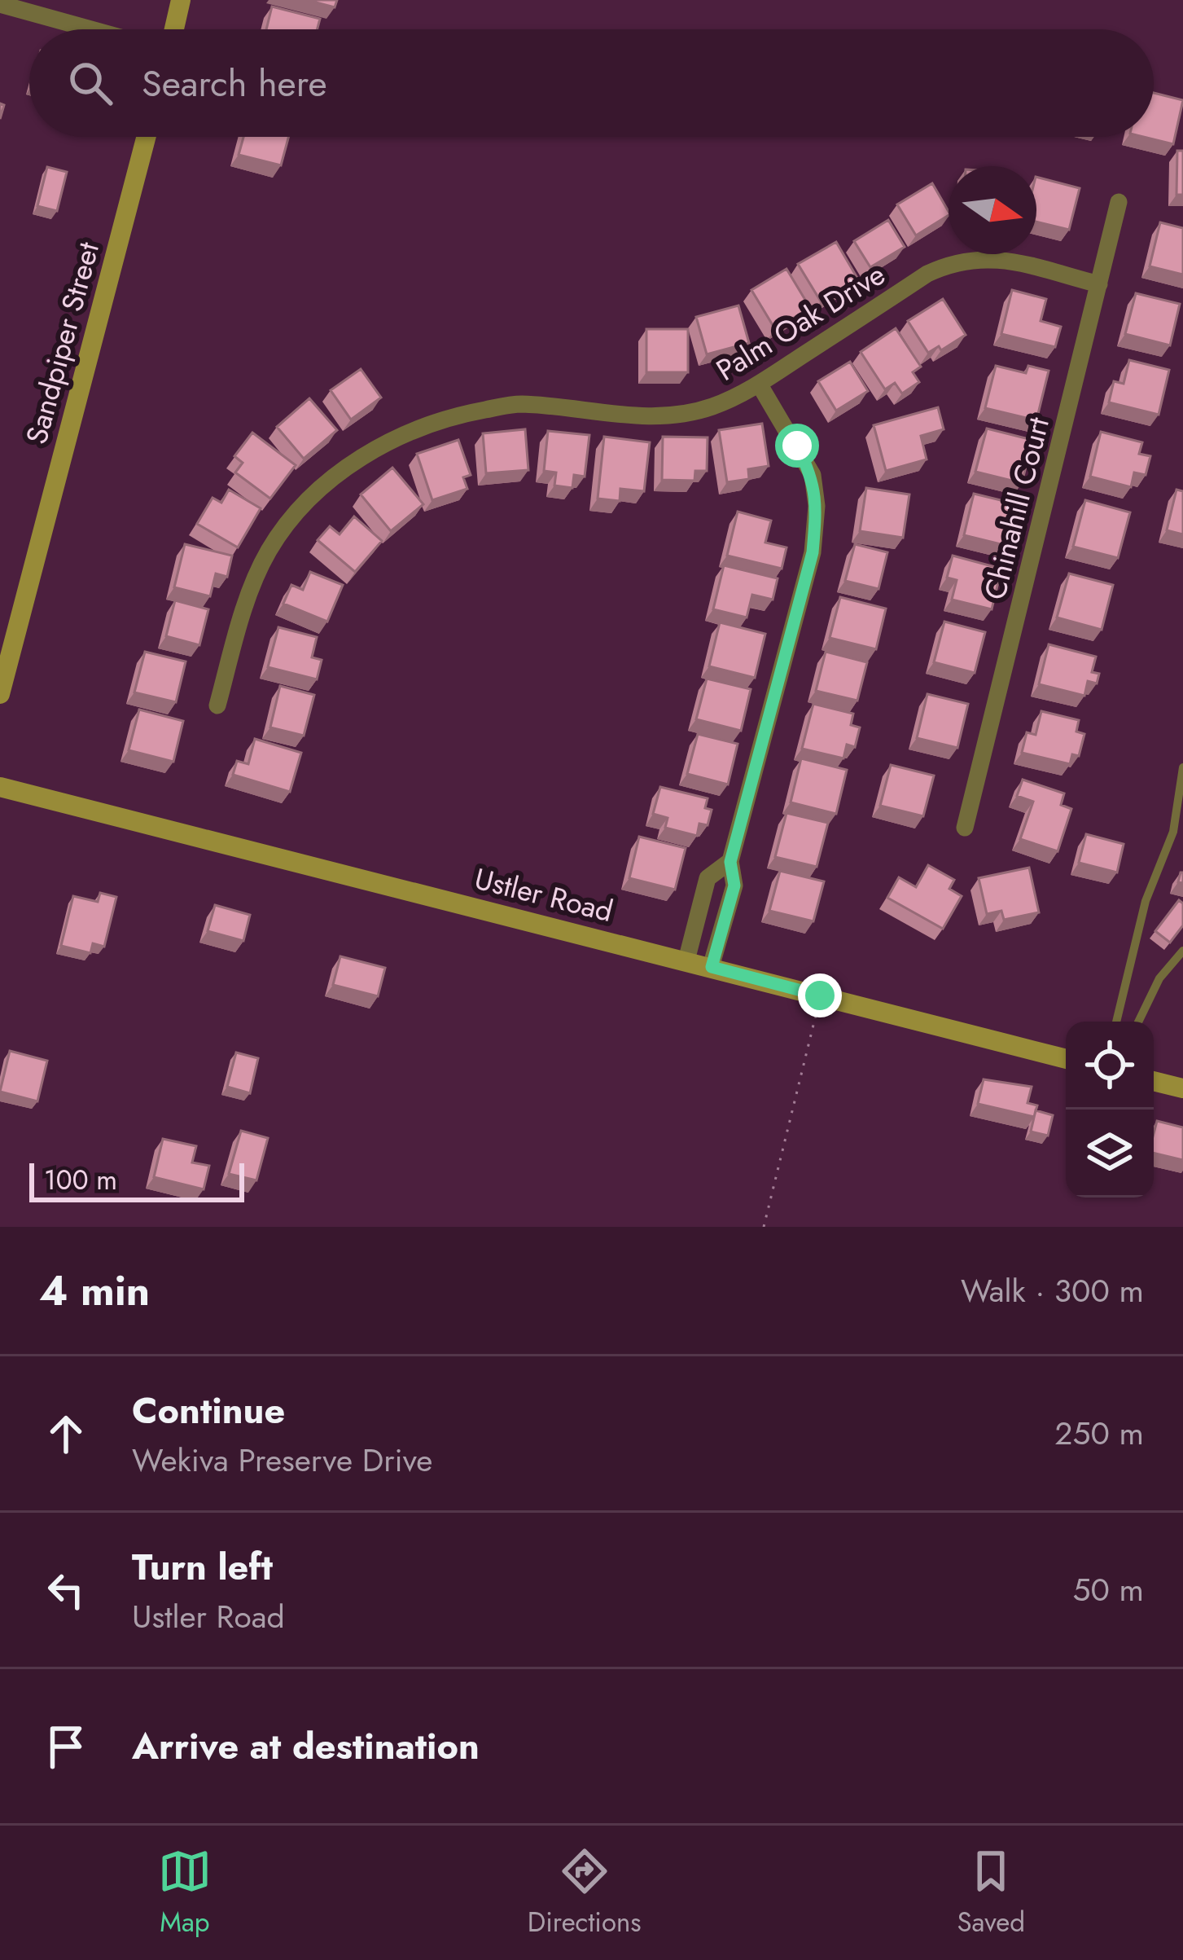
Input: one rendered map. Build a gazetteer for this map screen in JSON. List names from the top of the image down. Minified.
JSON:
{"streets":{"street":["Palm Oak Drive","Sandpiper Street","Chinahill Court","Ustler Road"]},"crossings":[["Palm Oak Drive","Chinahill Court"]],"scale_bar":"100 m","north":"right","page":{"search":"Search here","scale":"100 m","heading":["4 min","Walk · 300 m"],"list":[["Continue","Wekiva Preserve Drive","250 m"],["Turn left","Ustler Road","50 m"],"Arrive at destination"],"nav":["Map","Directions","Saved"]}}
